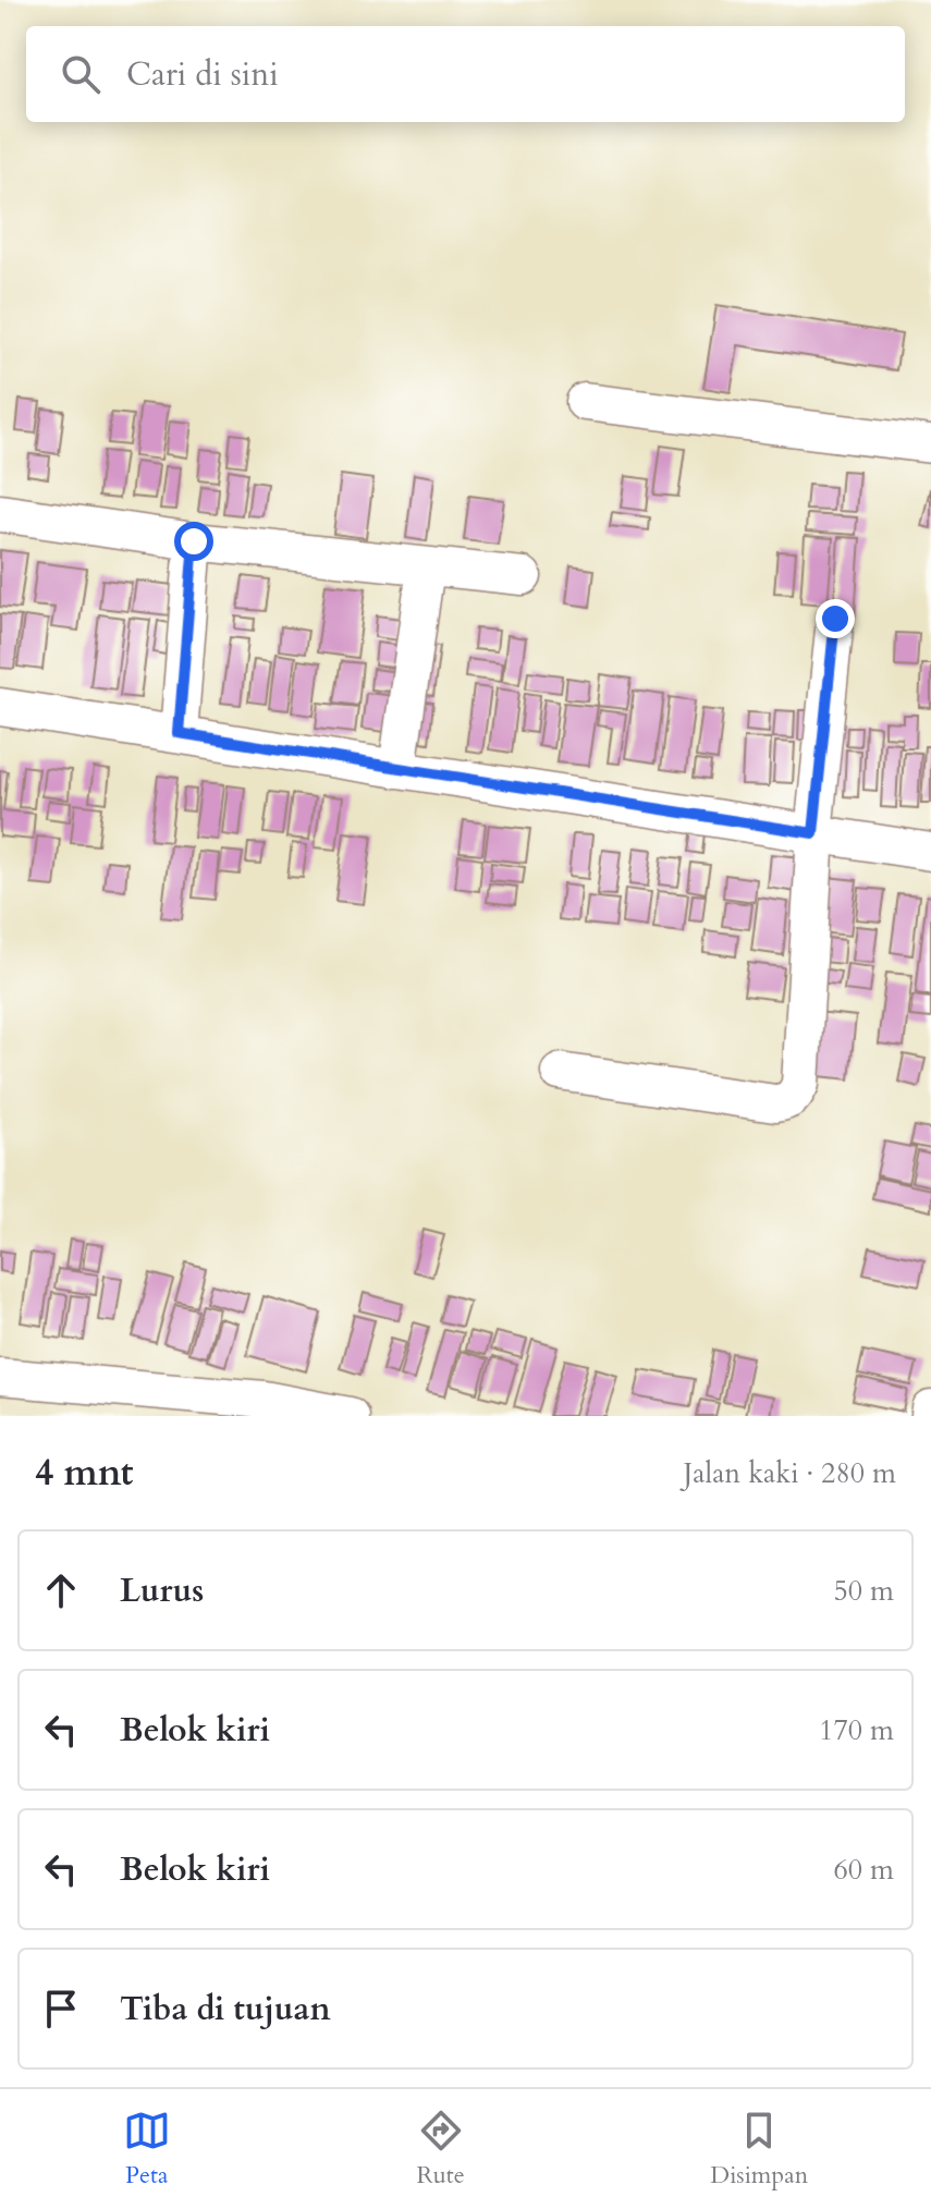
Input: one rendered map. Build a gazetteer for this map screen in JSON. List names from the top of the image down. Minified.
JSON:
{"page":{"search":"Cari di sini","heading":["4 mnt","Jalan kaki · 280 m"],"list":[["Lurus","50 m"],["Belok kiri","170 m"],["Belok kiri","60 m"],"Tiba di tujuan"],"nav":["Peta","Rute","Disimpan"]}}
